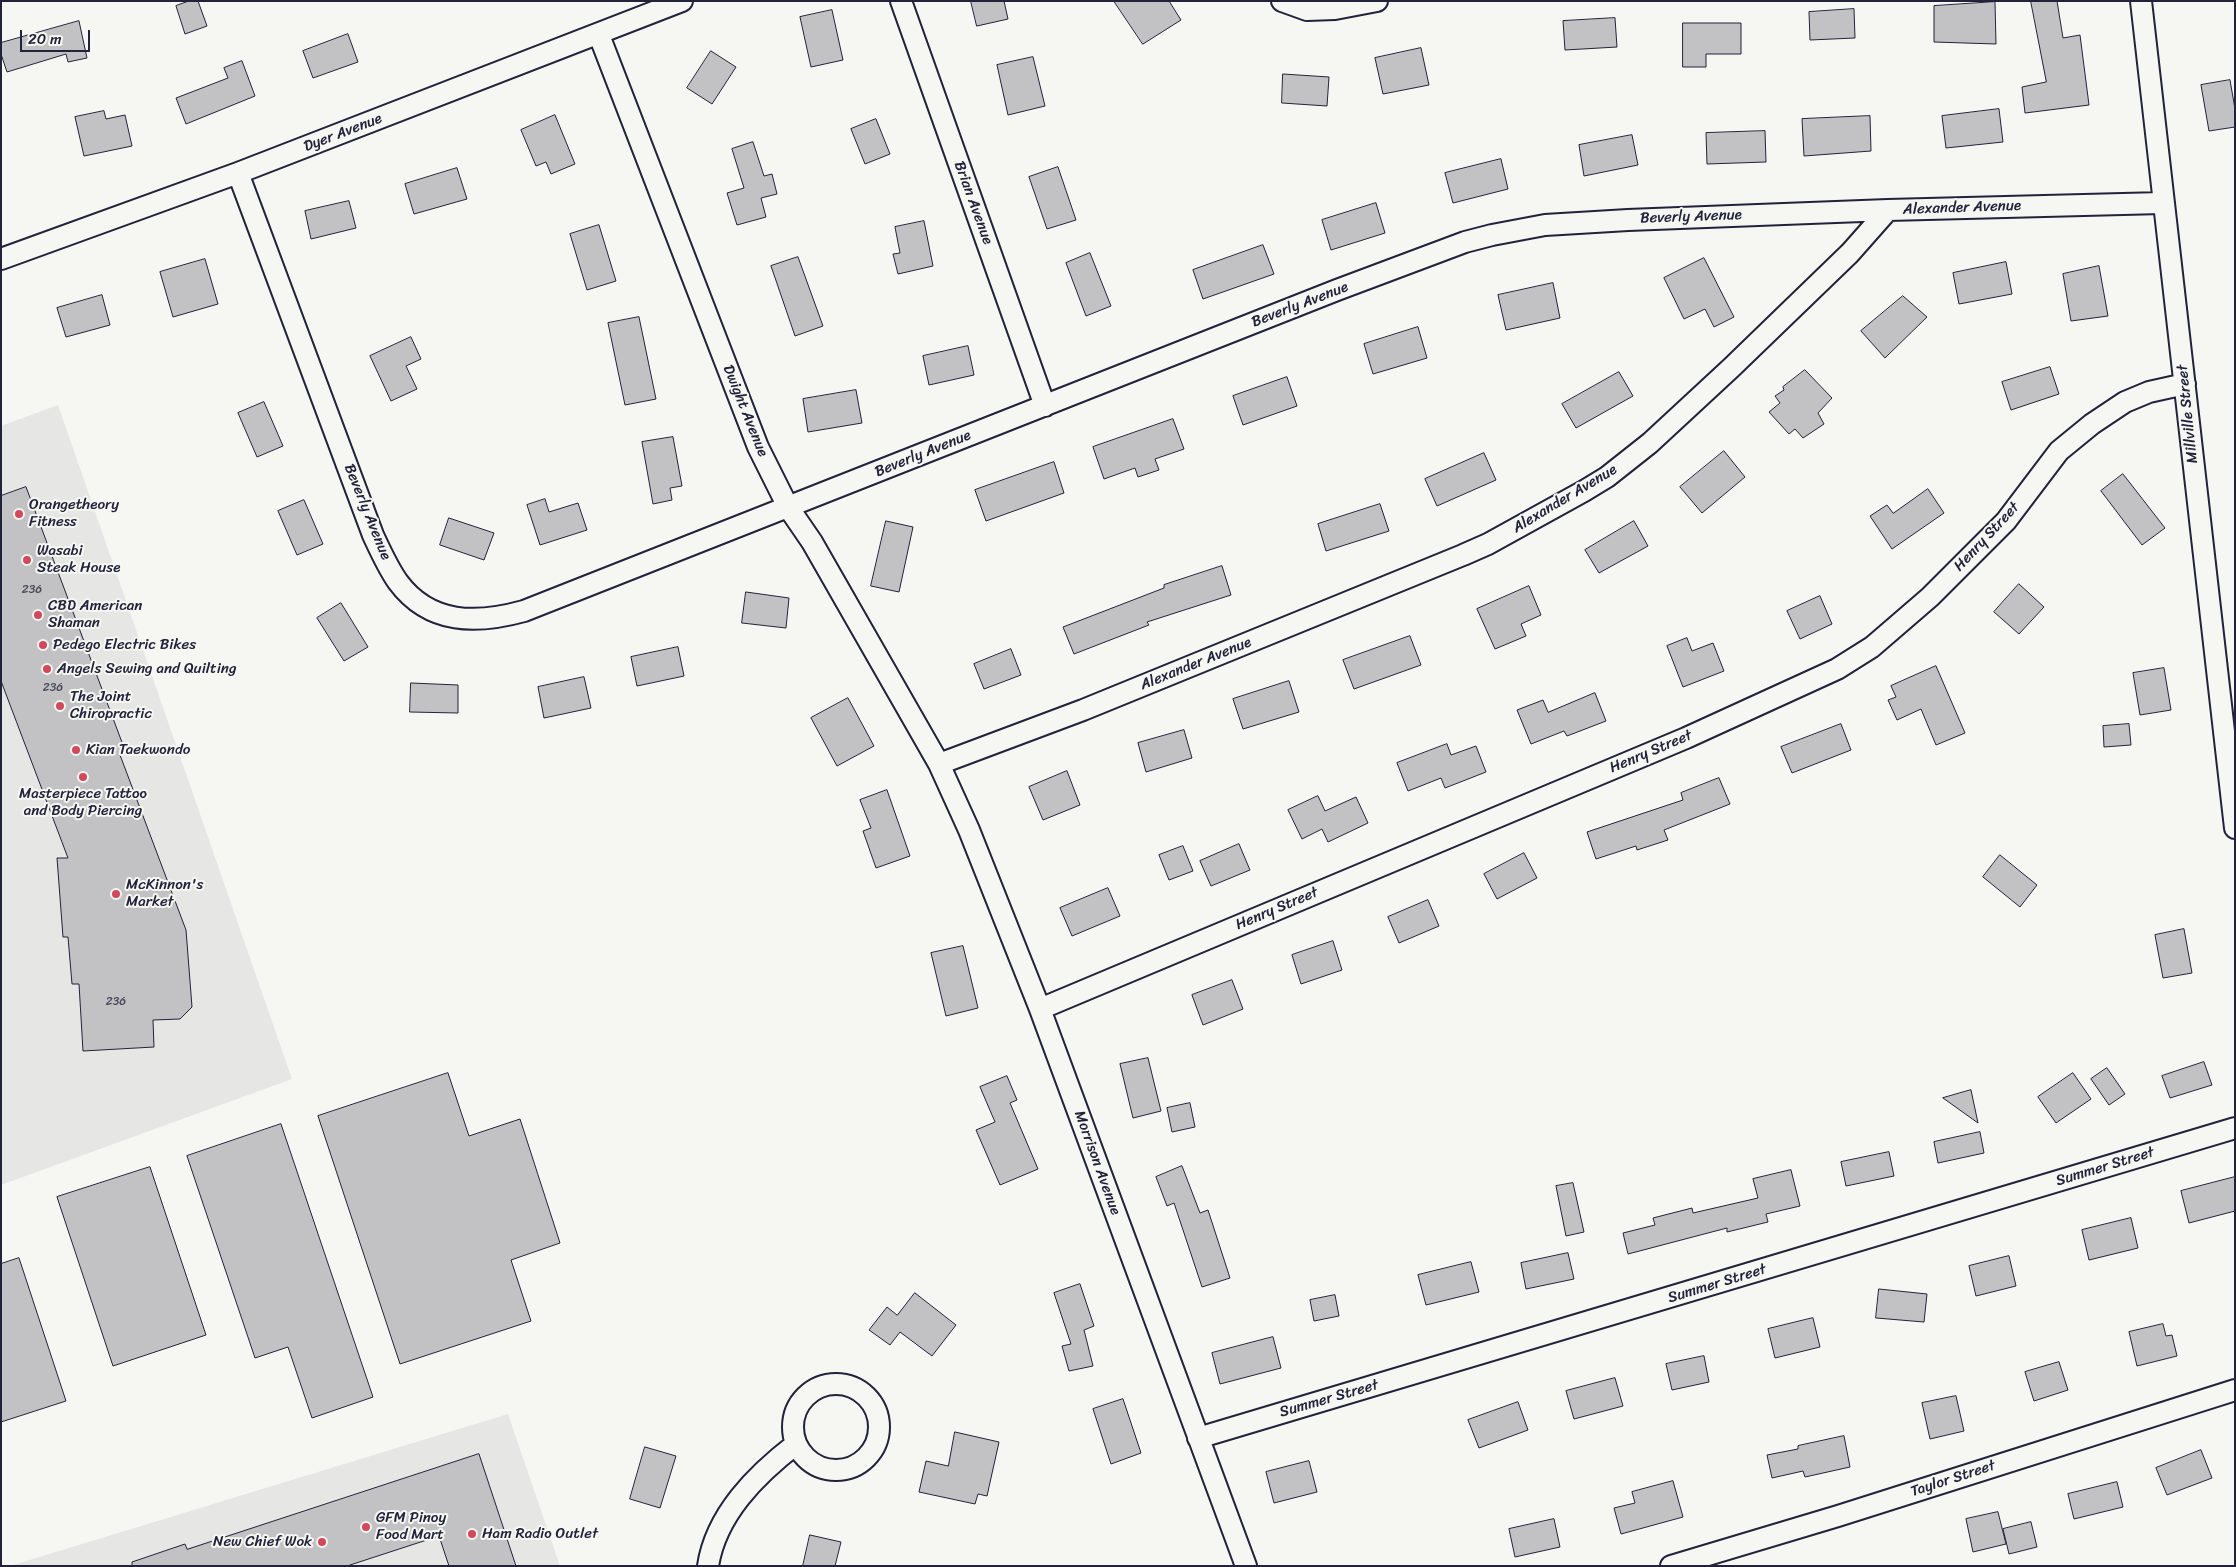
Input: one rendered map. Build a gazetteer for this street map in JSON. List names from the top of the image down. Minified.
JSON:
{"streets":{"street":["Dyer Avenue","Brian Avenue","Alexander Avenue","Beverly Avenue","Dwight Avenue","Millville Street","Henry Street","Morrison Avenue","Summer Street","Taylor Street"]},"crossings":[["Dyer Avenue","Beverly Avenue"],["Dyer Avenue","Dwight Avenue"],["Brian Avenue","Beverly Avenue"],["Alexander Avenue","Beverly Avenue"],["Alexander Avenue","Dwight Avenue"],["Alexander Avenue","Millville Street"],["Alexander Avenue","Morrison Avenue"],["Beverly Avenue","Dwight Avenue"],["Dwight Avenue","Morrison Avenue"],["Millville Street","Henry Street"],["Henry Street","Morrison Avenue"],["Morrison Avenue","Summer Street"]],"places":["Orangetheory Fitness","Wasabi Steak House","CBD American Shaman","Pedego Electric Bikes","Angels Sewing and Quilting","The Joint Chiropractic","Kian Taekwondo","Masterpiece Tattoo and Body Piercing","McKinnon's Market","GFM Pinoy Food Mart","Ham Radio Outlet","New Chief Wok"],"house_numbers":["236","236","236"],"scale_bar":"20 m"}
